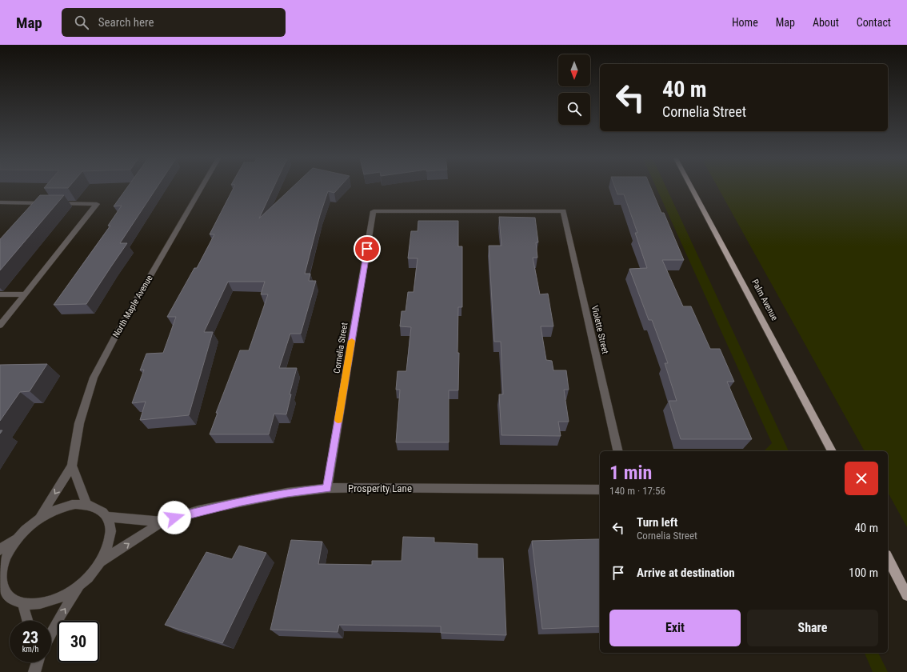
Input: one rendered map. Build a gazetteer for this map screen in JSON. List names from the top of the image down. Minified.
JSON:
{"streets":{"main road":["Palm Avenue"],"street":["North Maple Avenue","Violette Street","Cornelia Street","Prosperity Lane"]},"crossings":[["North Maple Avenue","Prosperity Lane"],["Violette Street","Cornelia Street"],["Cornelia Street","Prosperity Lane"]],"north":"bottom","page":{"header":"Map","search":"Search here","nav":["Home","Map","About","Contact"],"turn":["40 m","Cornelia Street"],"heading":["1 min","140 m · 17:56"],"list":[{"name":"Turn left","note":"Cornelia Street","value":"40 m"},{"name":"Arrive at destination","value":"100 m"}],"buttons":["Exit","Share"],"speed":"23 km/h","limit":"30"}}
